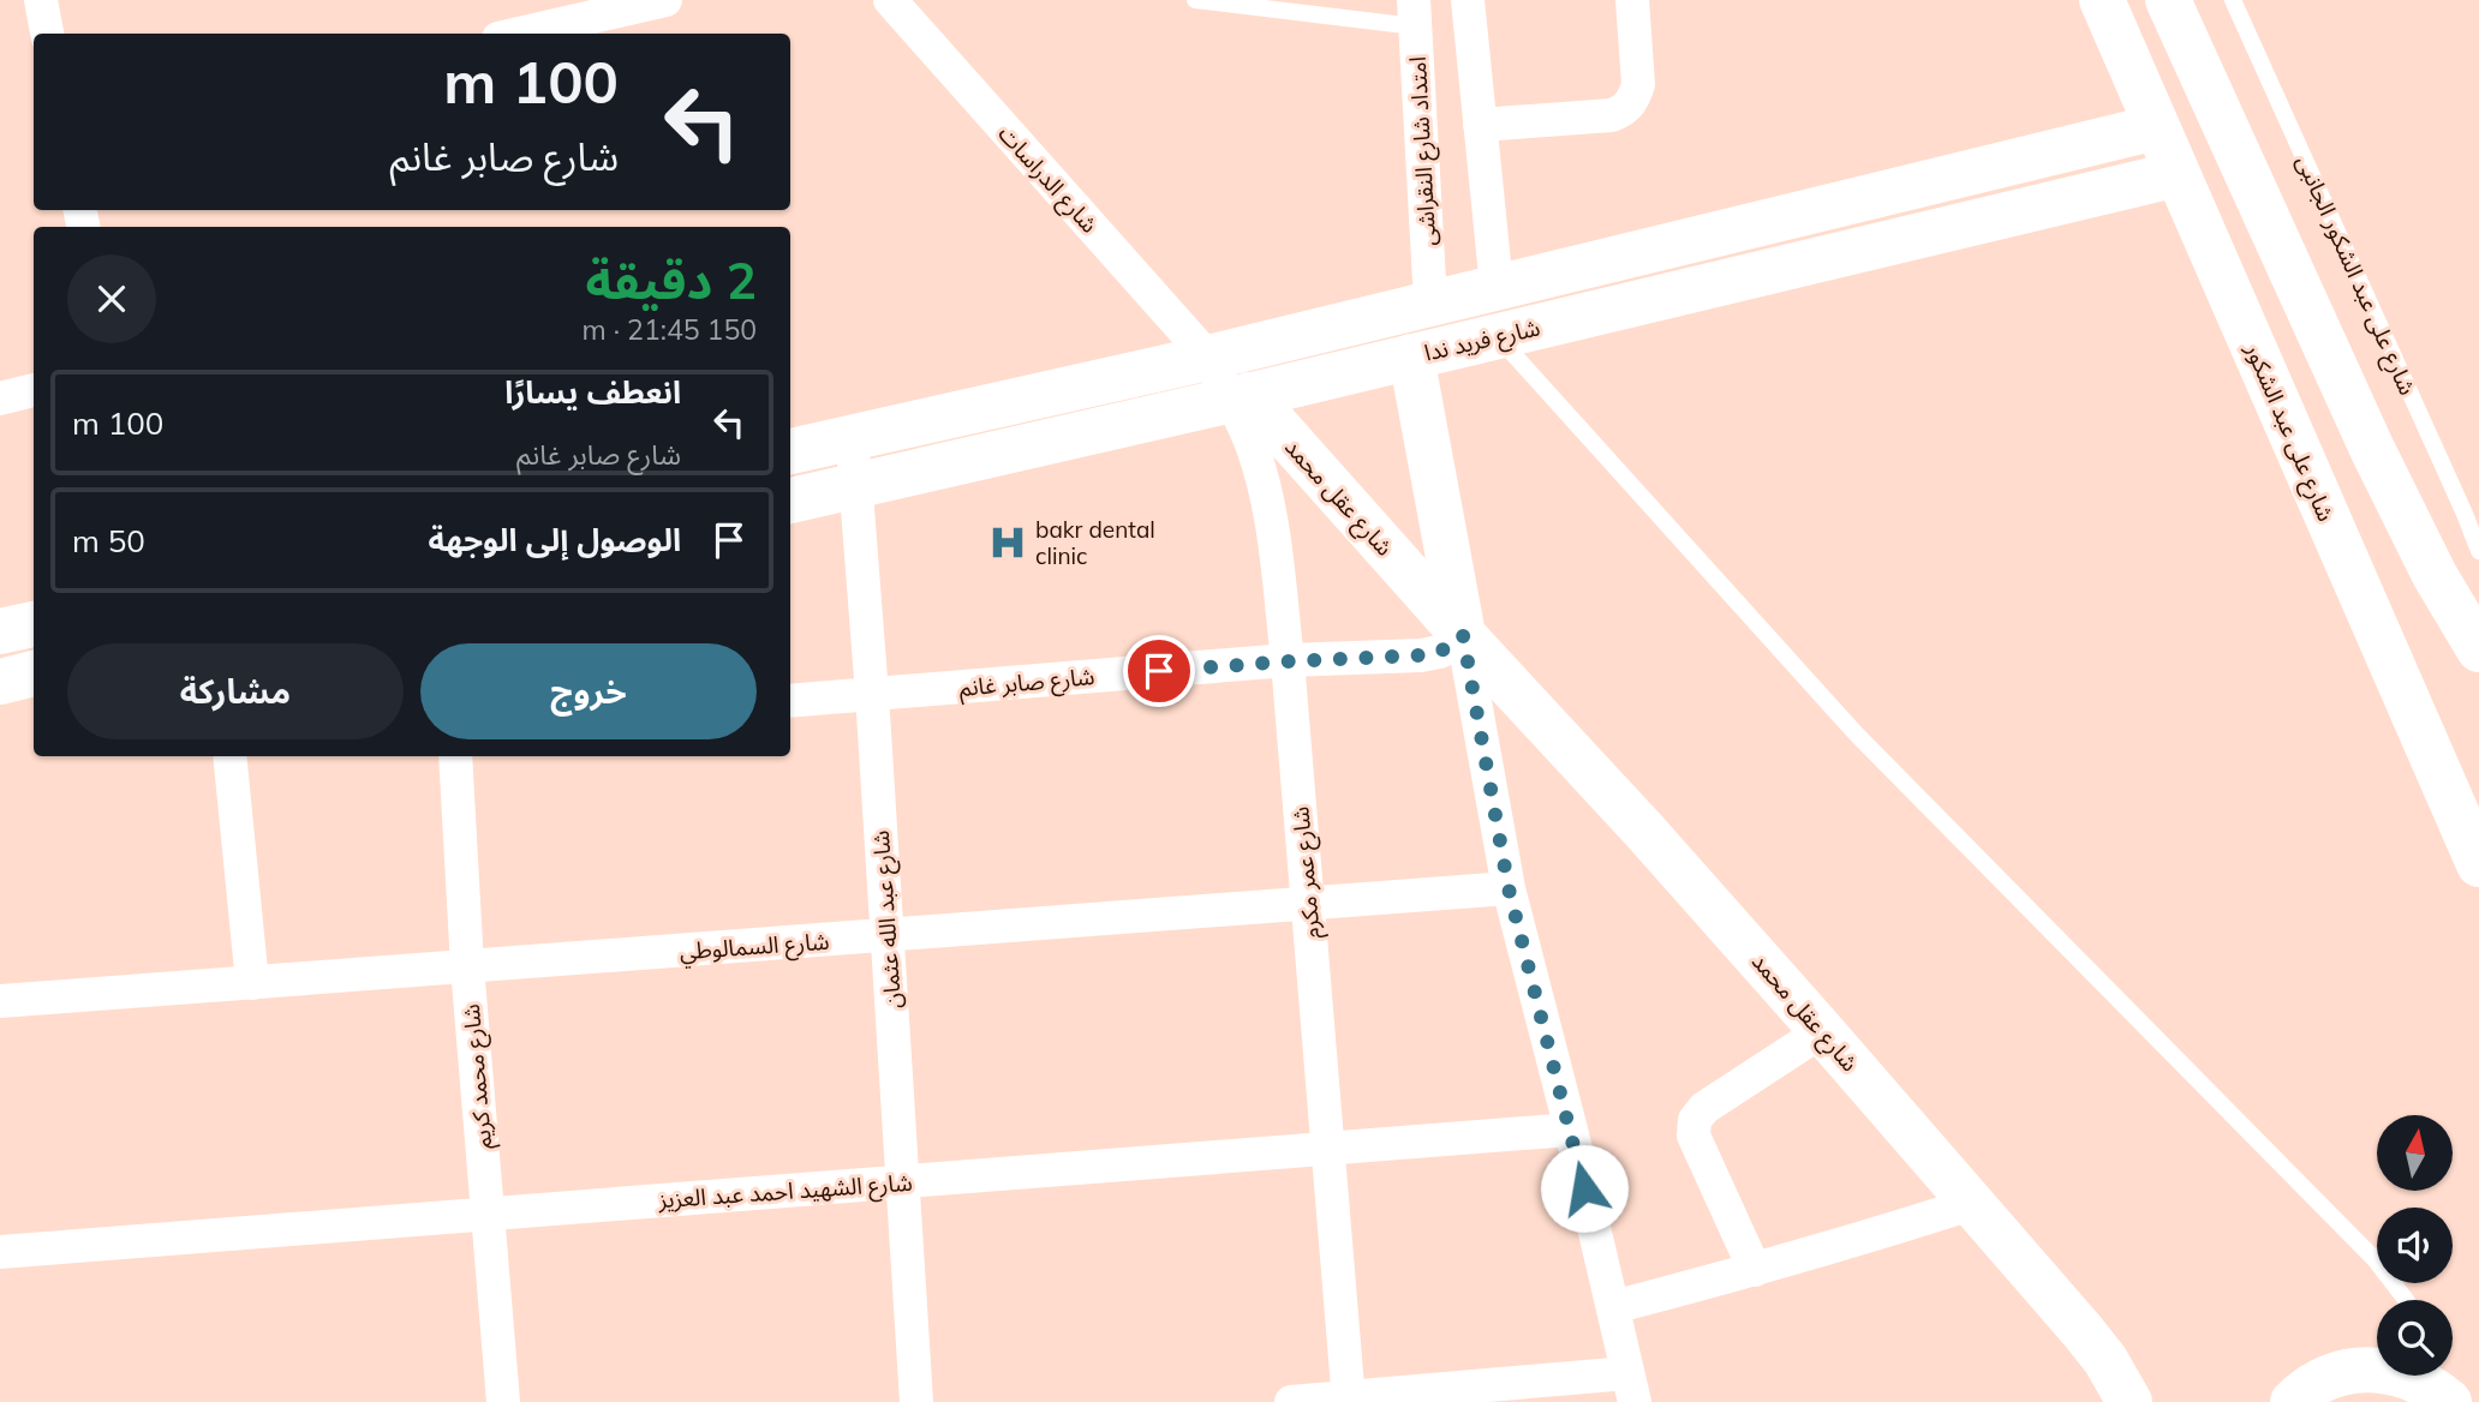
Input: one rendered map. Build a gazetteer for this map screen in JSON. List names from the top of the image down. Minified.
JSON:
{"streets":{"street":["امتداد شارع النقراشى","شارع الدراسات","شارع فريد ندا","شارع على عبد الشكور","شارع عقل محمد","شارع صابر غانم","شارع عمر مكرم","شارع عبد الله عثمان","شارع السمالوطي","شارع محمد كريم","شارع الشهيد احمد عبد العزيز"],"lane":["شارع على عبد الشكور الجانبى"]},"crossings":[["امتداد شارع النقراشى","شارع فريد ندا"],["شارع الدراسات","شارع فريد ندا"],["شارع الدراسات","شارع عمر مكرم"],["شارع فريد ندا","شارع على عبد الشكور"],["شارع فريد ندا","شارع عقل محمد"],["شارع فريد ندا","شارع عمر مكرم"],["شارع فريد ندا","شارع عبد الله عثمان"],["شارع عقل محمد","شارع صابر غانم"],["شارع عقل محمد","شارع عمر مكرم"],["شارع صابر غانم","شارع عمر مكرم"],["شارع صابر غانم","شارع عبد الله عثمان"],["شارع عمر مكرم","شارع السمالوطي"],["شارع عمر مكرم","شارع الشهيد احمد عبد العزيز"],["شارع عبد الله عثمان","شارع السمالوطي"],["شارع عبد الله عثمان","شارع الشهيد احمد عبد العزيز"],["شارع السمالوطي","شارع محمد كريم"],["شارع محمد كريم","شارع الشهيد احمد عبد العزيز"]],"places":{"hospital":["bakr dental clinic"]},"north":"top","page":{"turn":["100 m","شارع صابر غانم"],"heading":["2 دقيقة","150 m · 21:45"],"list":[{"name":"انعطف يسارًا","note":"شارع صابر غانم","value":"100 m"},{"name":"الوصول إلى الوجهة","value":"50 m"}],"buttons":["خروج","مشاركة"]}}
